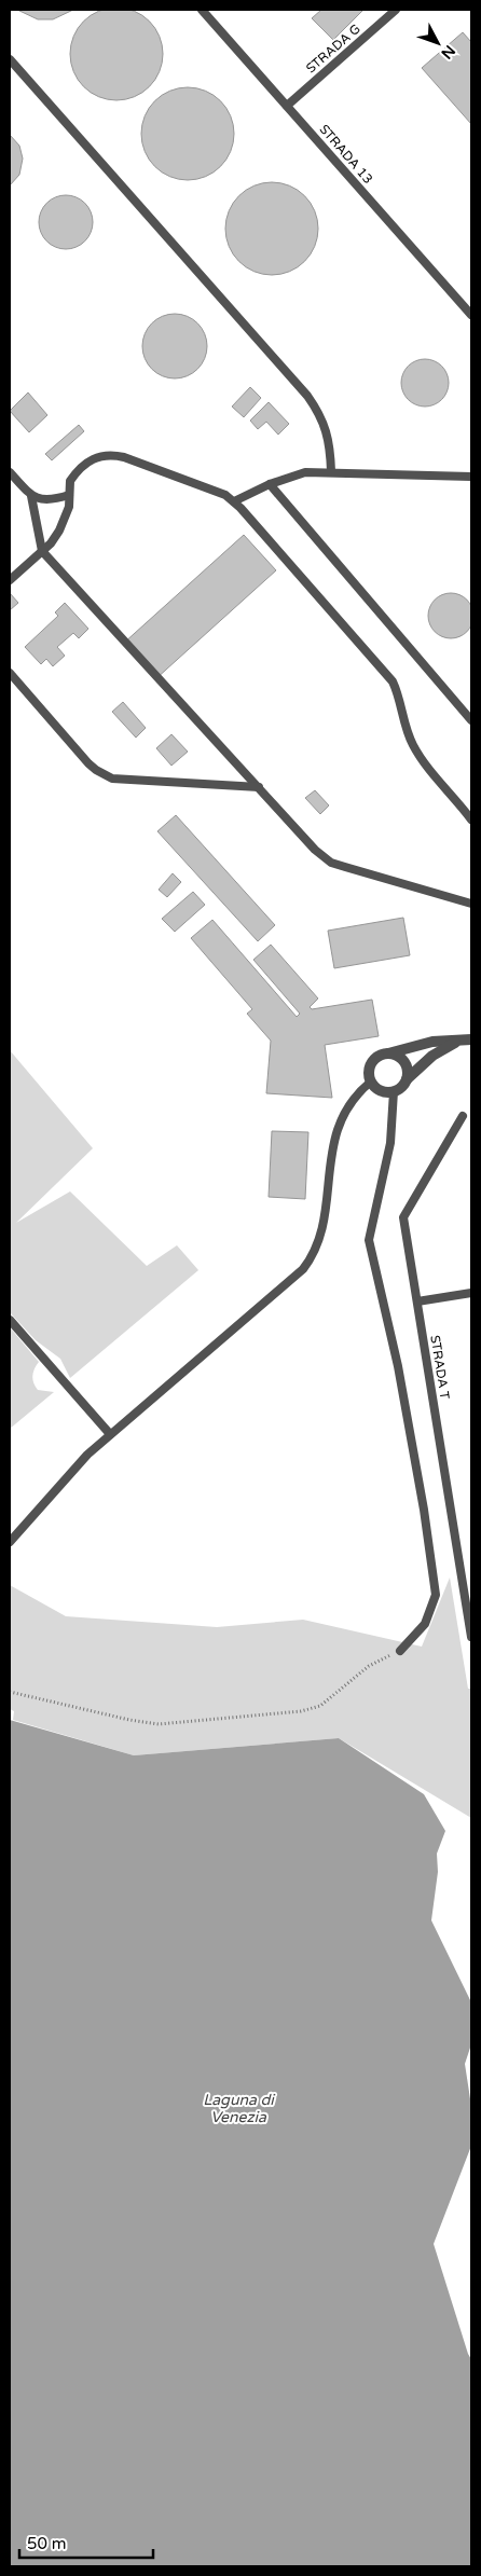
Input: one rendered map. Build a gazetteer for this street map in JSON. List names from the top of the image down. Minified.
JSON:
{"streets":{"lane":["STRADA G","STRADA 13","STRADA T"]},"crossings":[["STRADA G","STRADA 13"]],"water":["Laguna di Venezia"],"scale_bar":"50 m","north":"bottom right"}
